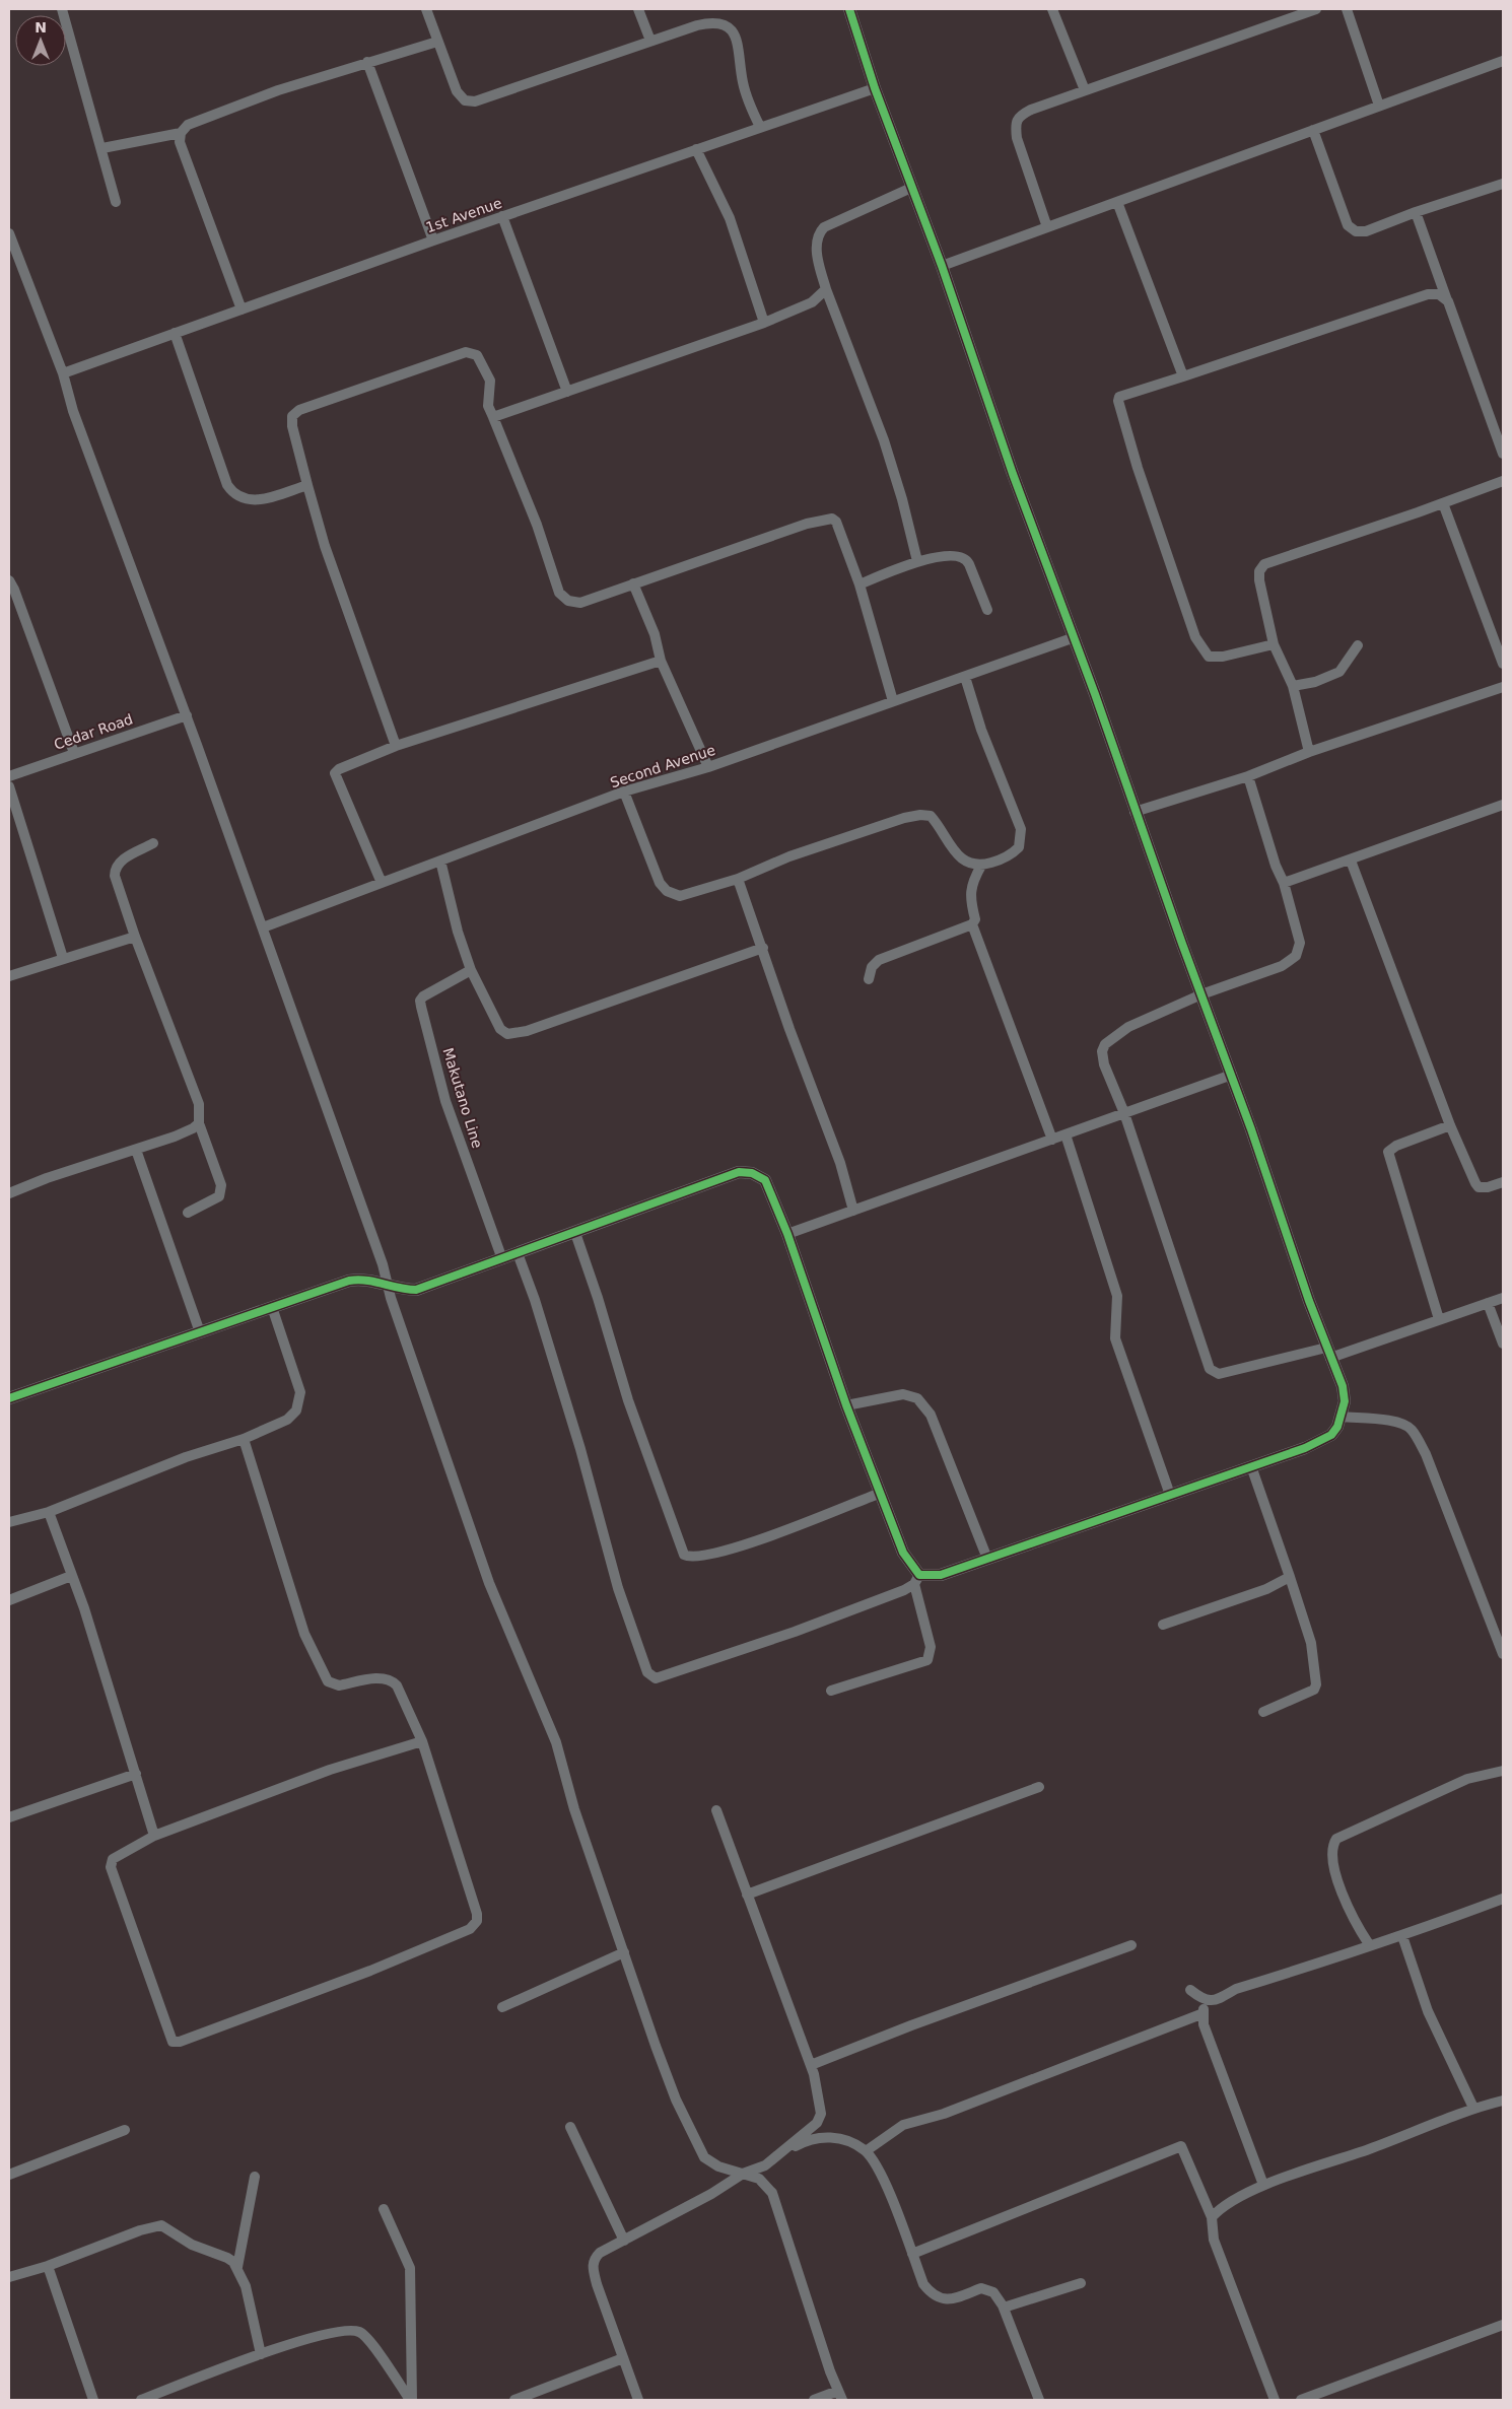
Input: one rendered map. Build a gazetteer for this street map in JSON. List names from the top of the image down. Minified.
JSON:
{"streets":{"street":["1st Avenue","Cedar Road","Second Avenue","Makutano Line"]},"north":"top"}
